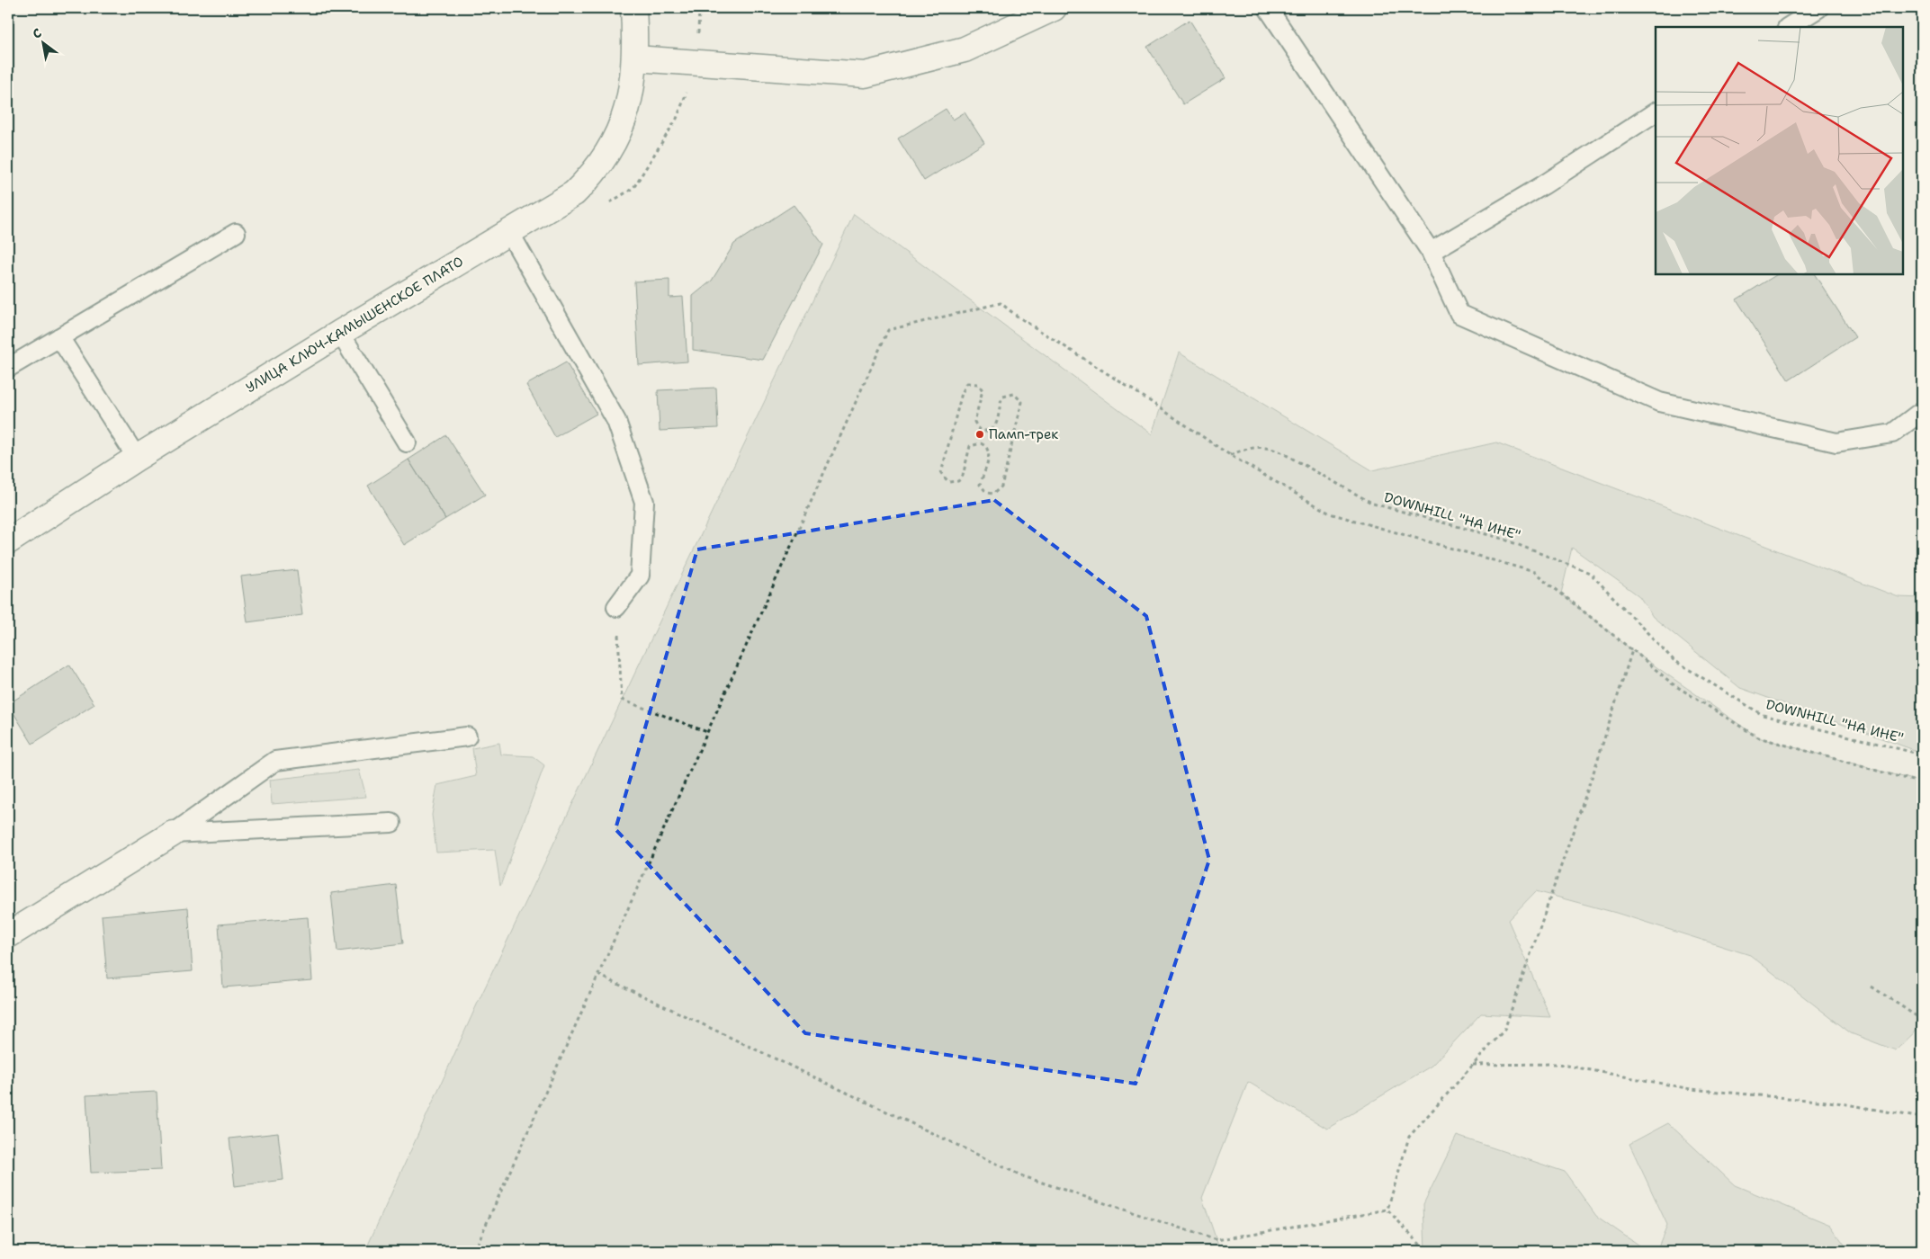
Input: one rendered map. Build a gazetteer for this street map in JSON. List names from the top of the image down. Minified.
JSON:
{"streets":{"main road":["УЛИЦА КЛЮЧ-КАМЫШЕНСКОЕ ПЛАТО"],"path":["DOWNHILL \"НА ИНЕ\""]},"places":["Памп-трек"],"north":"top left"}
